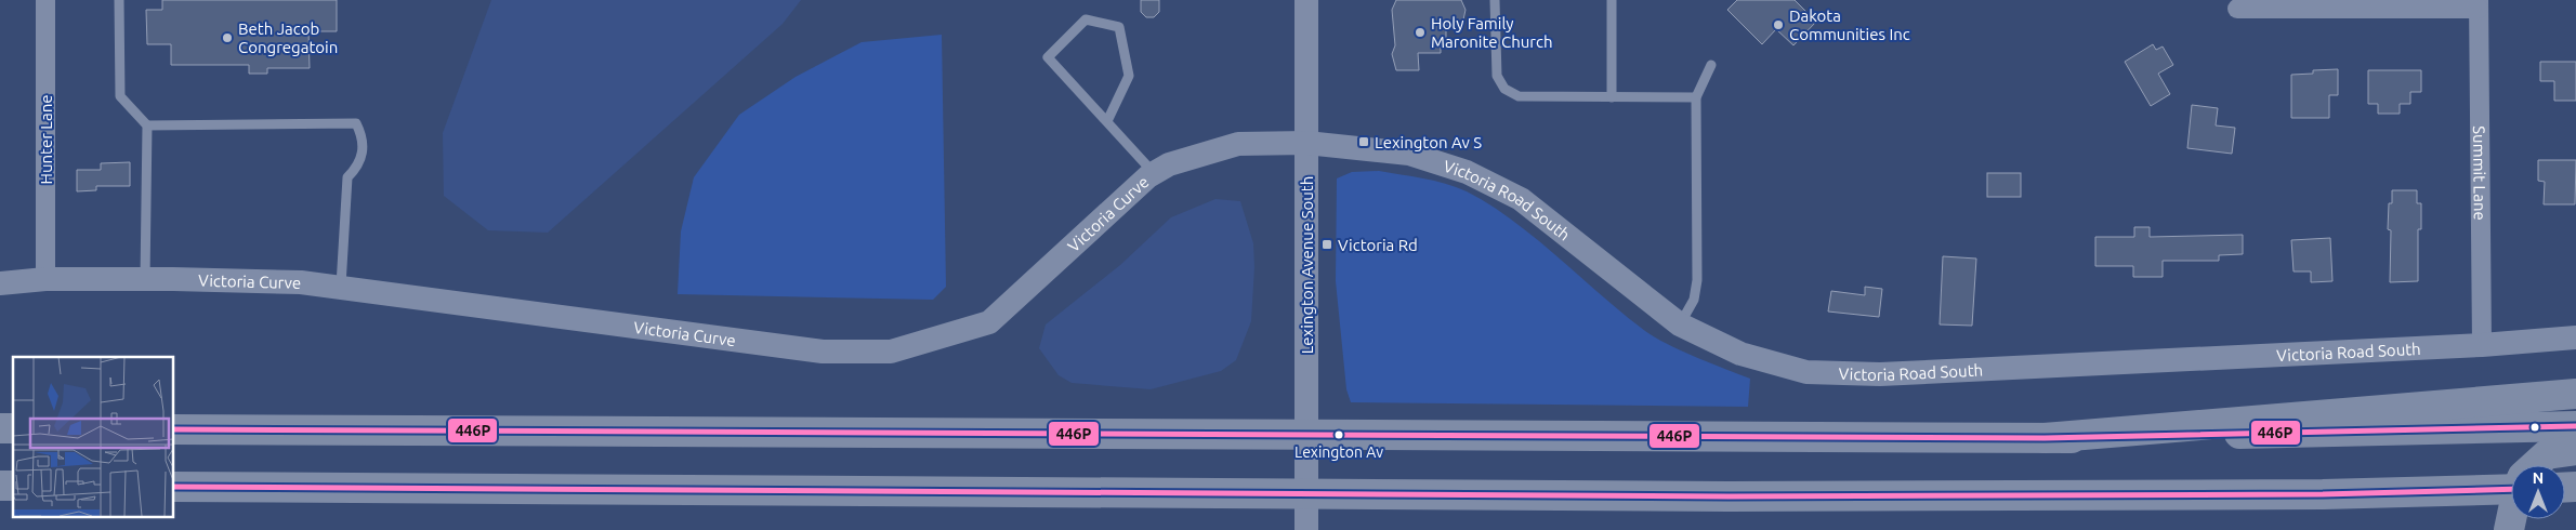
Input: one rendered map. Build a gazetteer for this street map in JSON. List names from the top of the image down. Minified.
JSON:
{"streets":{"street":["Hunter Lane","Summit Lane","Victoria Road South","Victoria Curve","Lexington Avenue South"]},"crossings":[["Hunter Lane","Victoria Curve"],["Summit Lane","Victoria Road South"],["Victoria Road South","Victoria Curve"],["Victoria Road South","Lexington Avenue South"],["Victoria Curve","Lexington Avenue South"]],"places":{"other":["Dakota Communities Inc","Holy Family Maronite Church","Beth Jacob Congregatoin","Lexington Av"],"transit":["Lexington Av S","Victoria Rd"]},"lines":["transit line 446P"],"north":"top"}
